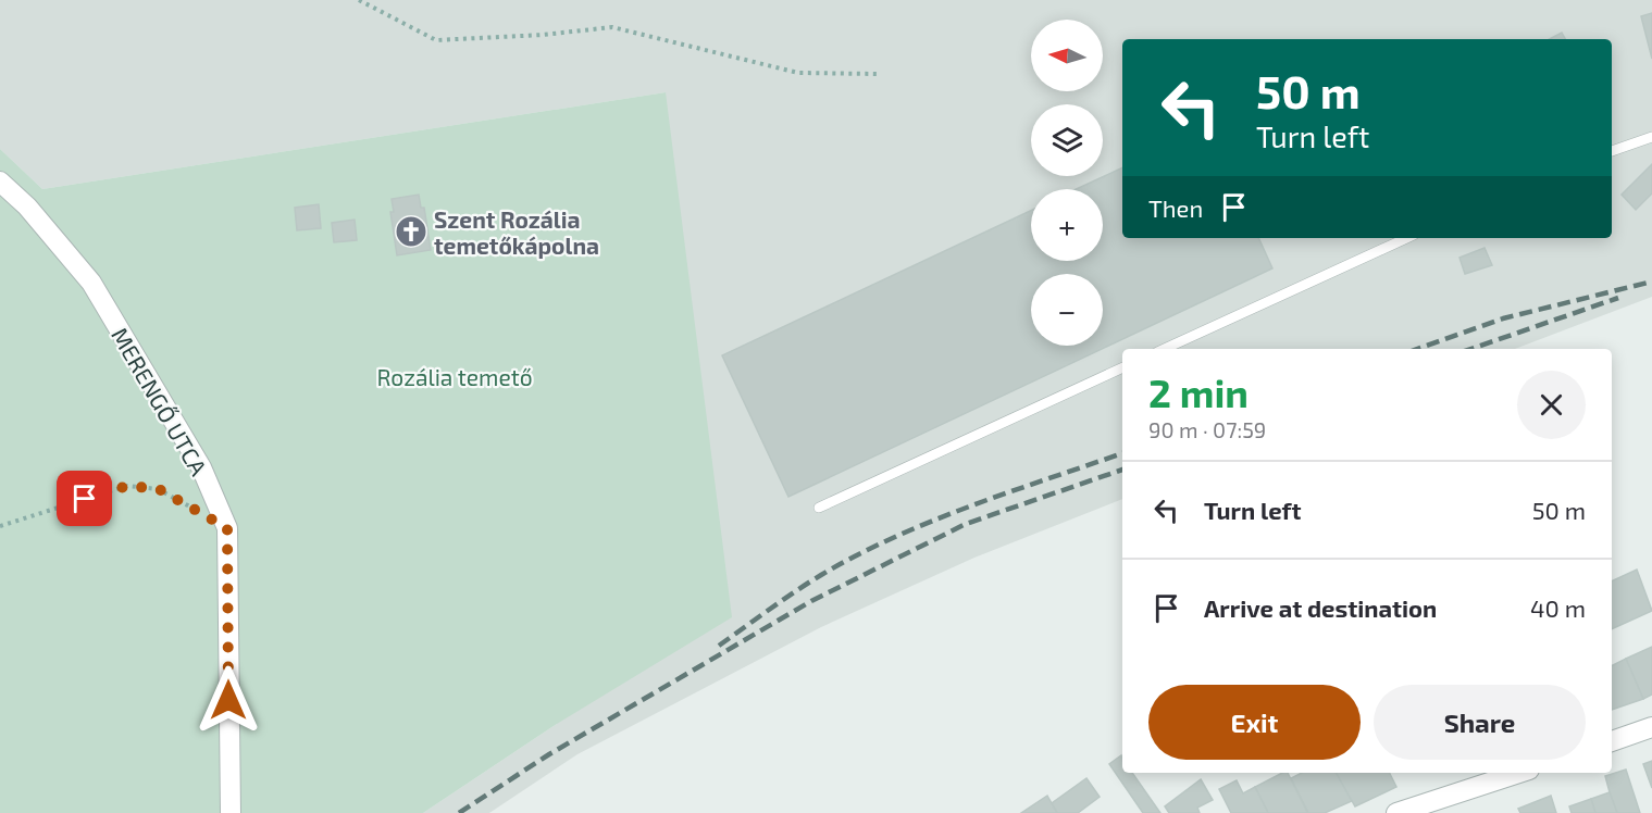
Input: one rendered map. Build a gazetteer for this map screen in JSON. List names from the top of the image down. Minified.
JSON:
{"streets":{"street":["MERENGŐ UTCA"]},"parks":["Rozália temető"],"places":{"church":["Szent Rozália temetőkápolna"]},"north":"left","page":{"map_buttons":["+","−"],"turn":["50 m","Turn left"],"then":"Then","heading":["2 min","90 m · 07:59"],"list":[{"name":"Turn left","value":"50 m"},{"name":"Arrive at destination","value":"40 m"}],"buttons":["Exit","Share"]}}
